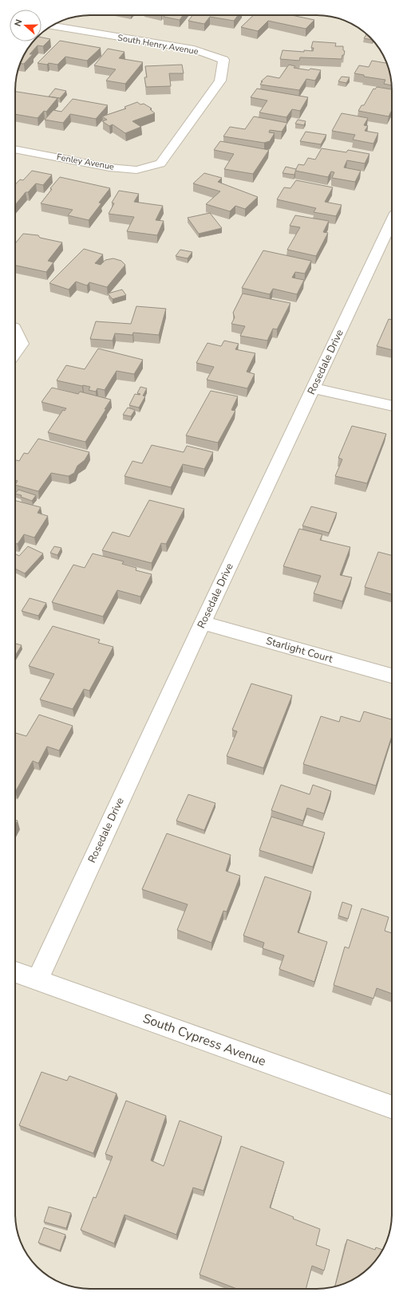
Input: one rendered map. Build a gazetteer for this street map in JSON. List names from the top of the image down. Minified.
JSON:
{"streets":{"street":["South Henry Avenue","Fenley Avenue","Rosedale Drive","Starlight Court","South Cypress Avenue"]},"crossings":[["South Henry Avenue","Fenley Avenue"],["Rosedale Drive","Starlight Court"],["Rosedale Drive","South Cypress Avenue"]],"north":"left"}
